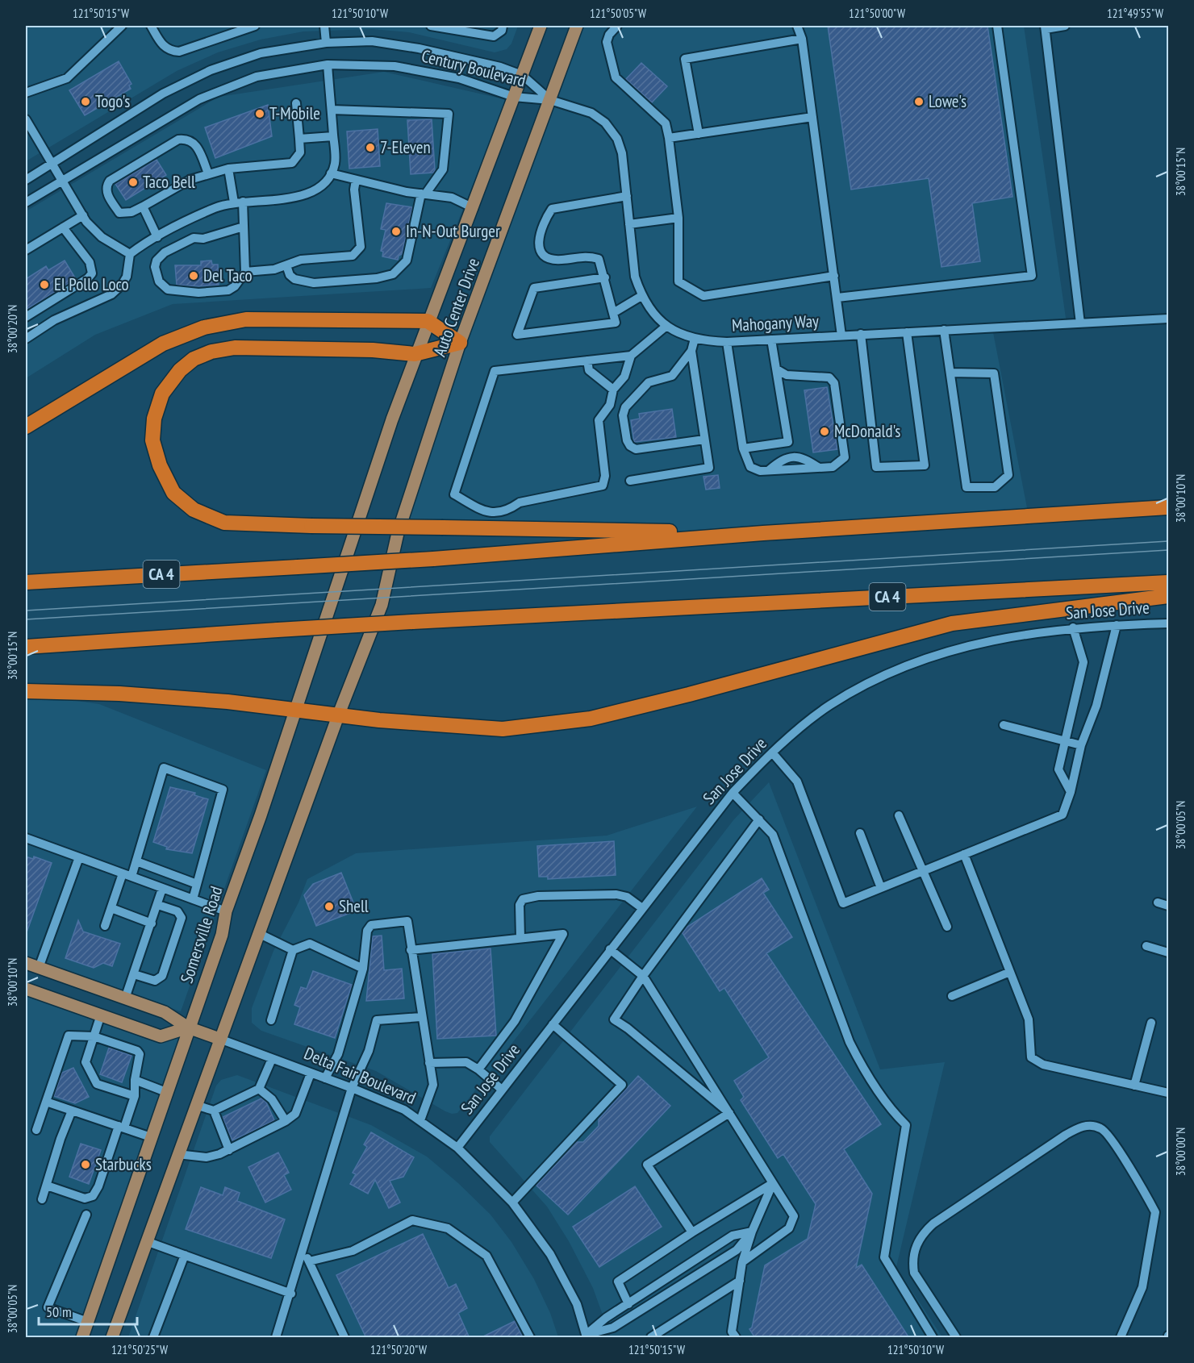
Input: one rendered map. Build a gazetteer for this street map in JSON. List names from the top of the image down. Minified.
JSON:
{"streets":{"highway":["CA 4"],"main road":["Auto Center Drive","Somersville Road","Delta Fair Boulevard"],"street":["Century Boulevard","Mahogany Way","San Jose Drive"]},"crossings":[["Century Boulevard","Auto Center Drive"],["Century Boulevard","Mahogany Way"],["Auto Center Drive","Mahogany Way"],["Auto Center Drive","Somersville Road"],["San Jose Drive","Delta Fair Boulevard"],["Somersville Road","Delta Fair Boulevard"]],"places":["Togo's","Lowe's","T-Mobile","7-Eleven","Taco Bell","In-N-Out Burger","Del Taco","El Pollo Loco","McDonald's","Shell","Starbucks"],"scale_bar":"50 m","coordinates":["121°50'15\"W","121°50'10\"W","121°50'05\"W","121°50'00\"W","121°49'55\"W","38°00'15\"N","38°00'20\"N","38°00'10\"N","38°00'05\"N","38°00'00\"N","121°50'25\"W","121°50'20\"W"]}
